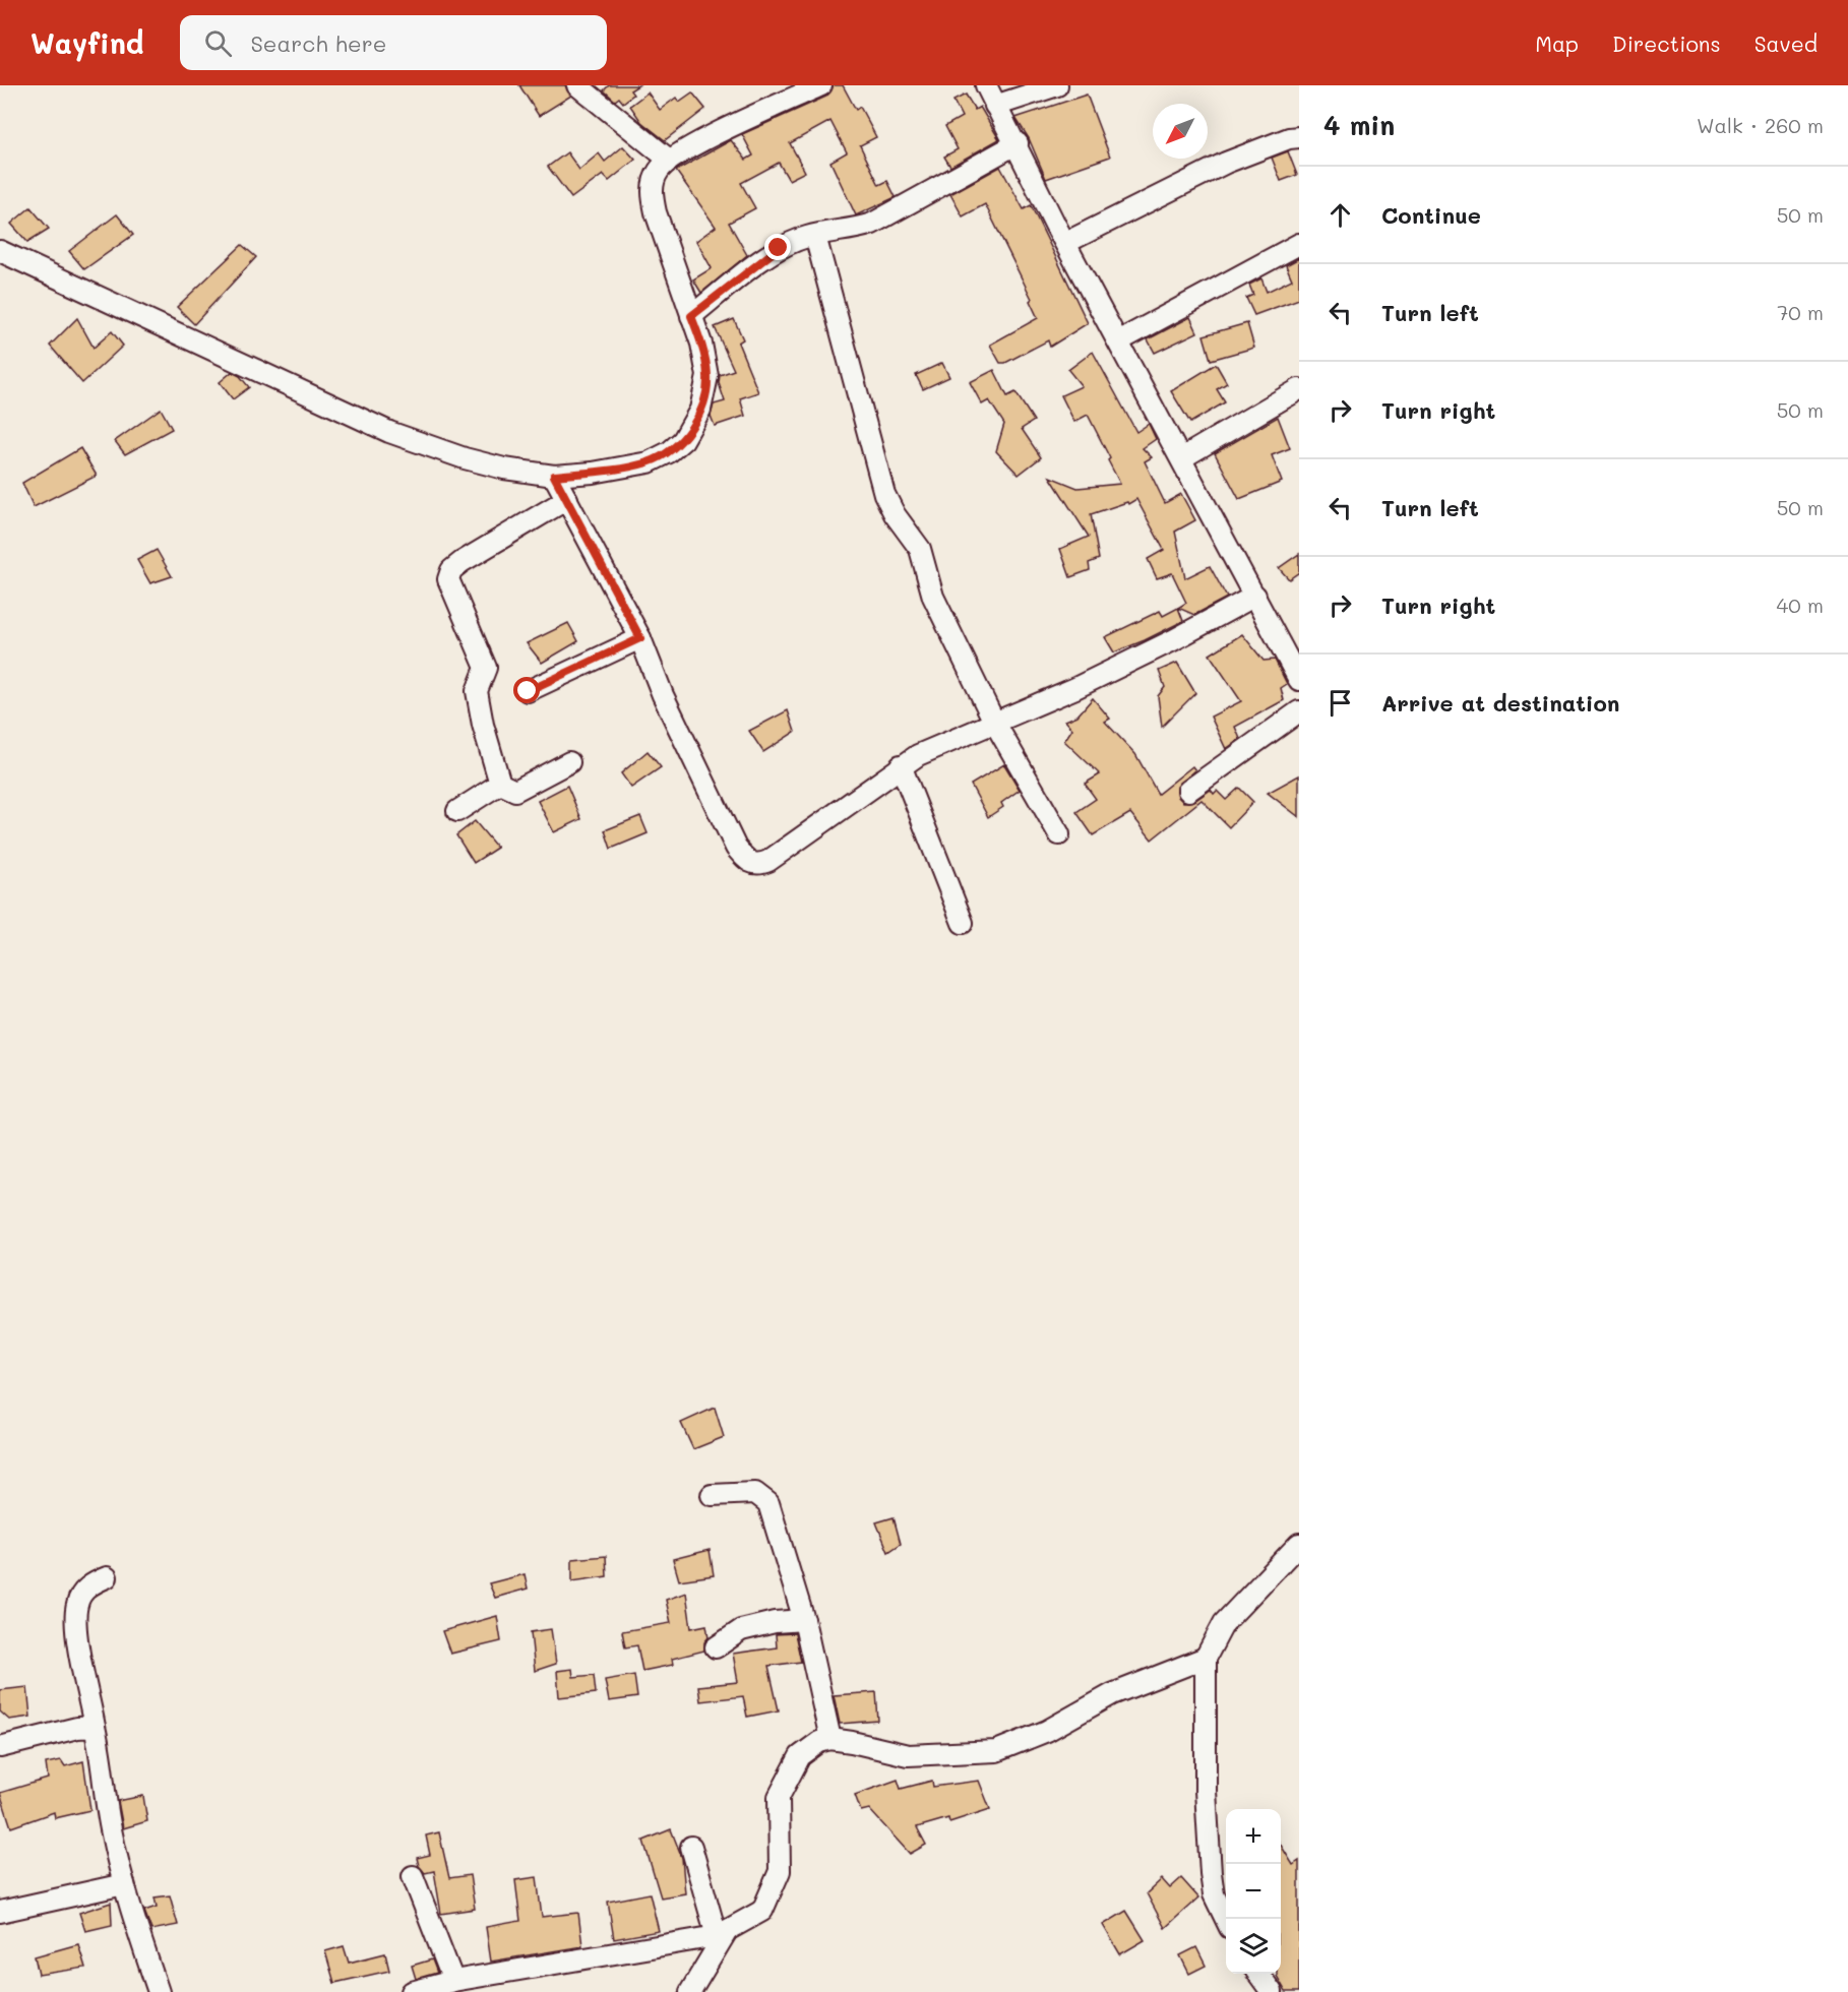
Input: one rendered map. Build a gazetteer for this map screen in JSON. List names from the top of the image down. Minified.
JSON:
{"north":"bottom left","page":{"header":"Wayfind","search":"Search here","nav":["Map","Directions","Saved"],"heading":["4 min","Walk · 260 m"],"list":[["Continue","50 m"],["Turn left","70 m"],["Turn right","50 m"],["Turn left","50 m"],["Turn right","40 m"],"Arrive at destination"],"map_buttons":["+","−"]}}
